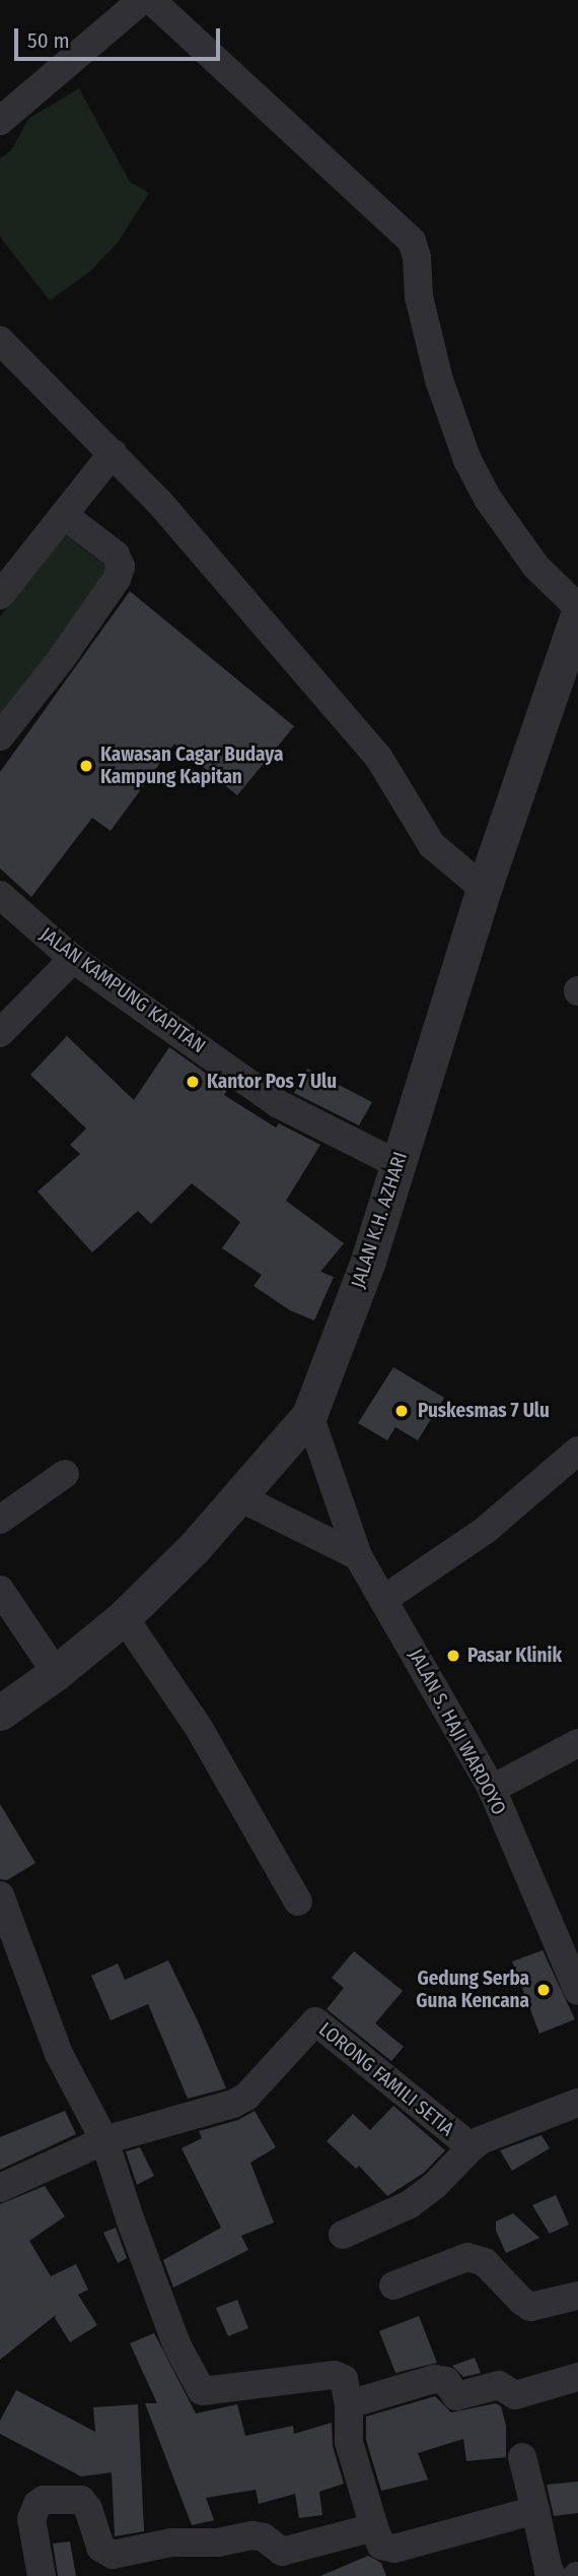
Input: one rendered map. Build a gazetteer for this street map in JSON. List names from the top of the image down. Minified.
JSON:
{"streets":{"street":["JALAN KAMPUNG KAPITAN","JALAN K.H. AZHARI","JALAN S. HAJI WARDOYO","LORONG FAMILI SETIA"]},"crossings":[["JALAN KAMPUNG KAPITAN","JALAN K.H. AZHARI"],["JALAN K.H. AZHARI","JALAN S. HAJI WARDOYO"]],"places":["Kawasan Cagar Budaya Kampung Kapitan","Kantor Pos 7 Ulu","Puskesmas 7 Ulu","Pasar Klinik","Gedung Serba Guna Kencana"],"scale_bar":"50 m"}
